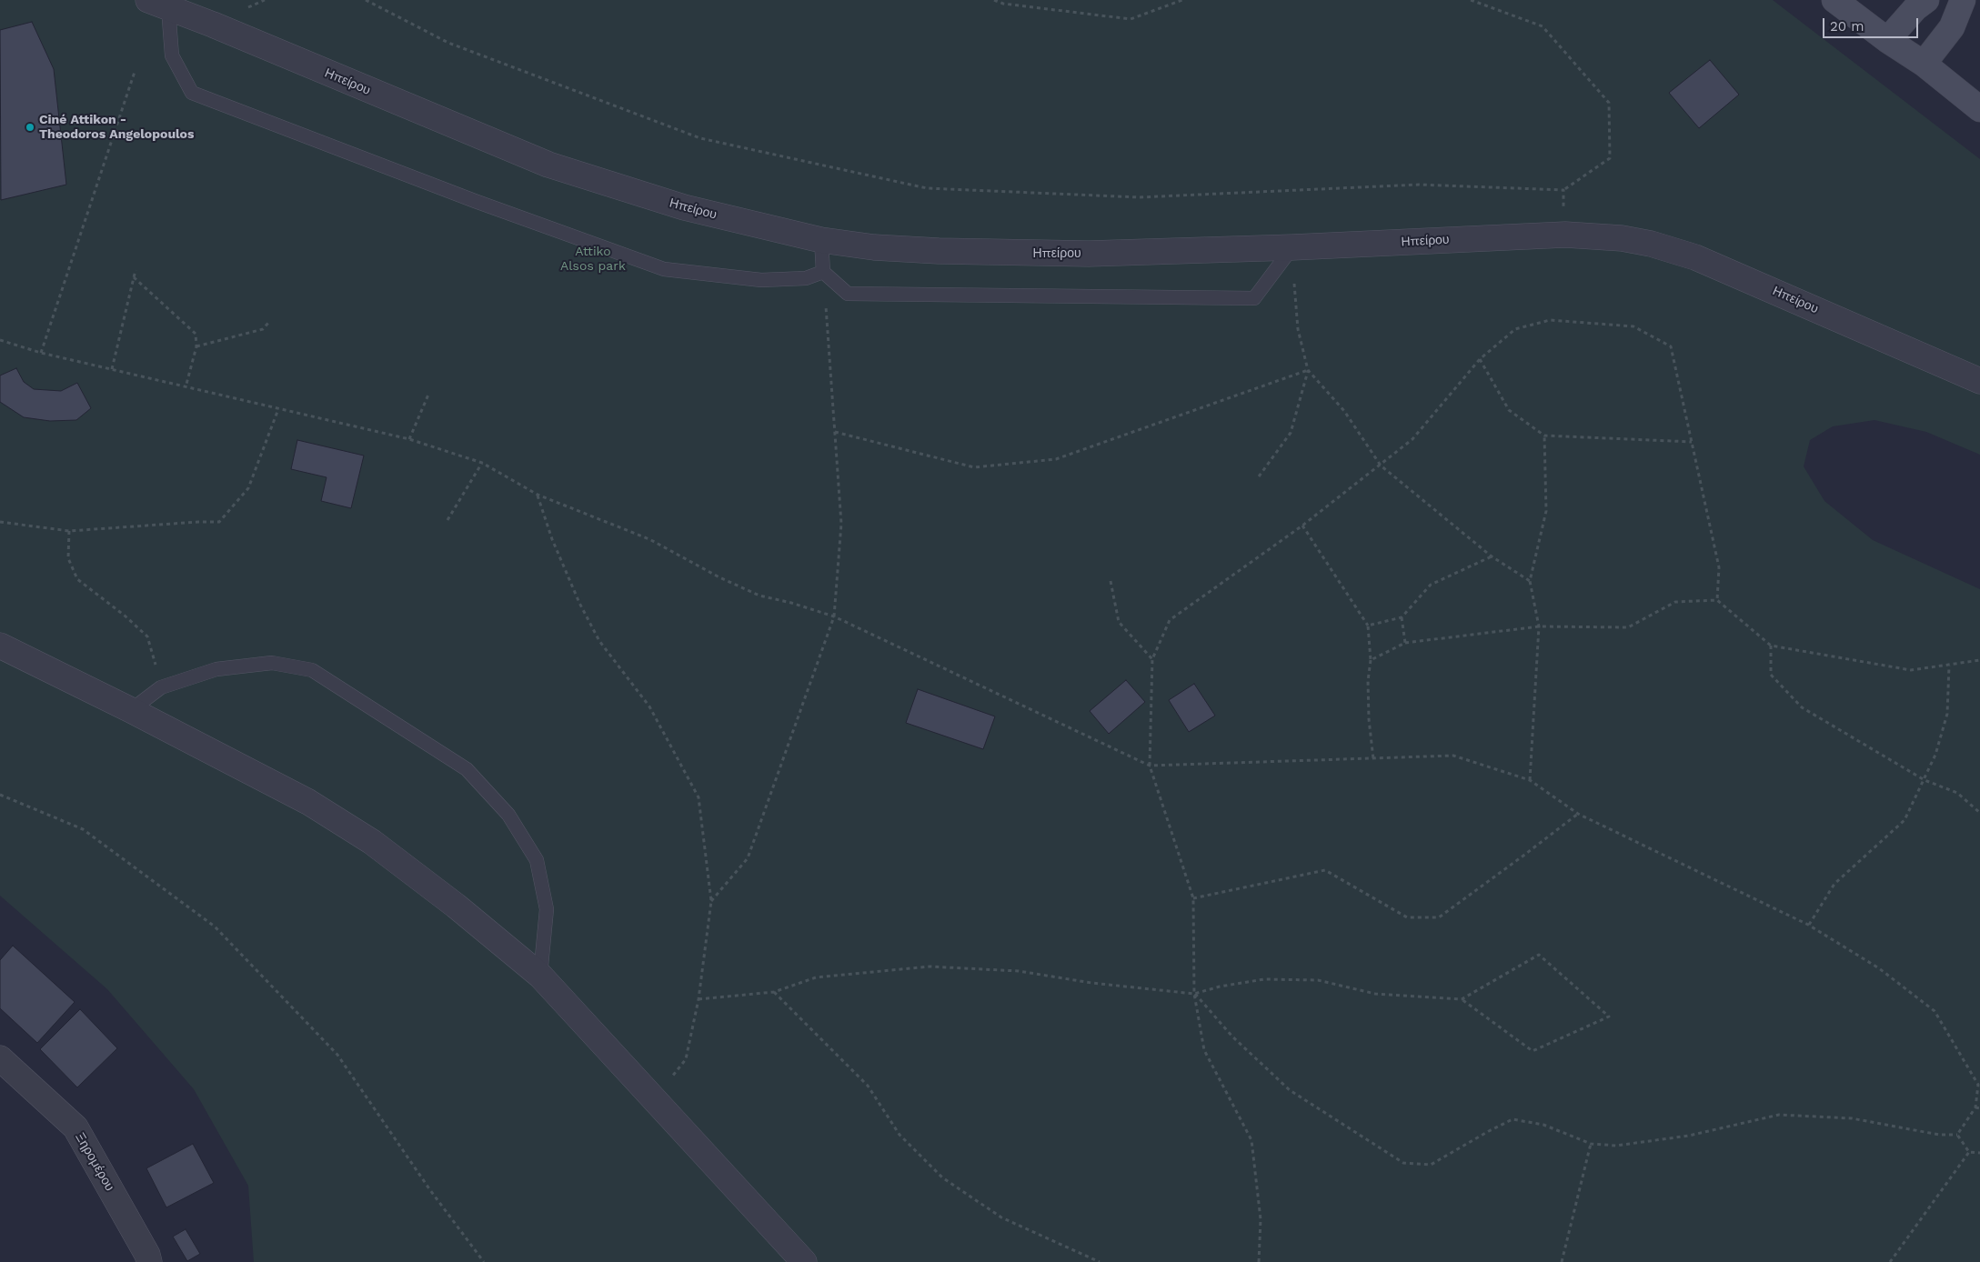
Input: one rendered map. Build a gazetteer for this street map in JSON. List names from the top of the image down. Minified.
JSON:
{"streets":{"street":["Ηπείρου","Ξηρομέρου"]},"parks":["Attiko Alsos park"],"places":["Ciné Attikon - Theodoros Angelopoulos"],"scale_bar":"20 m"}
